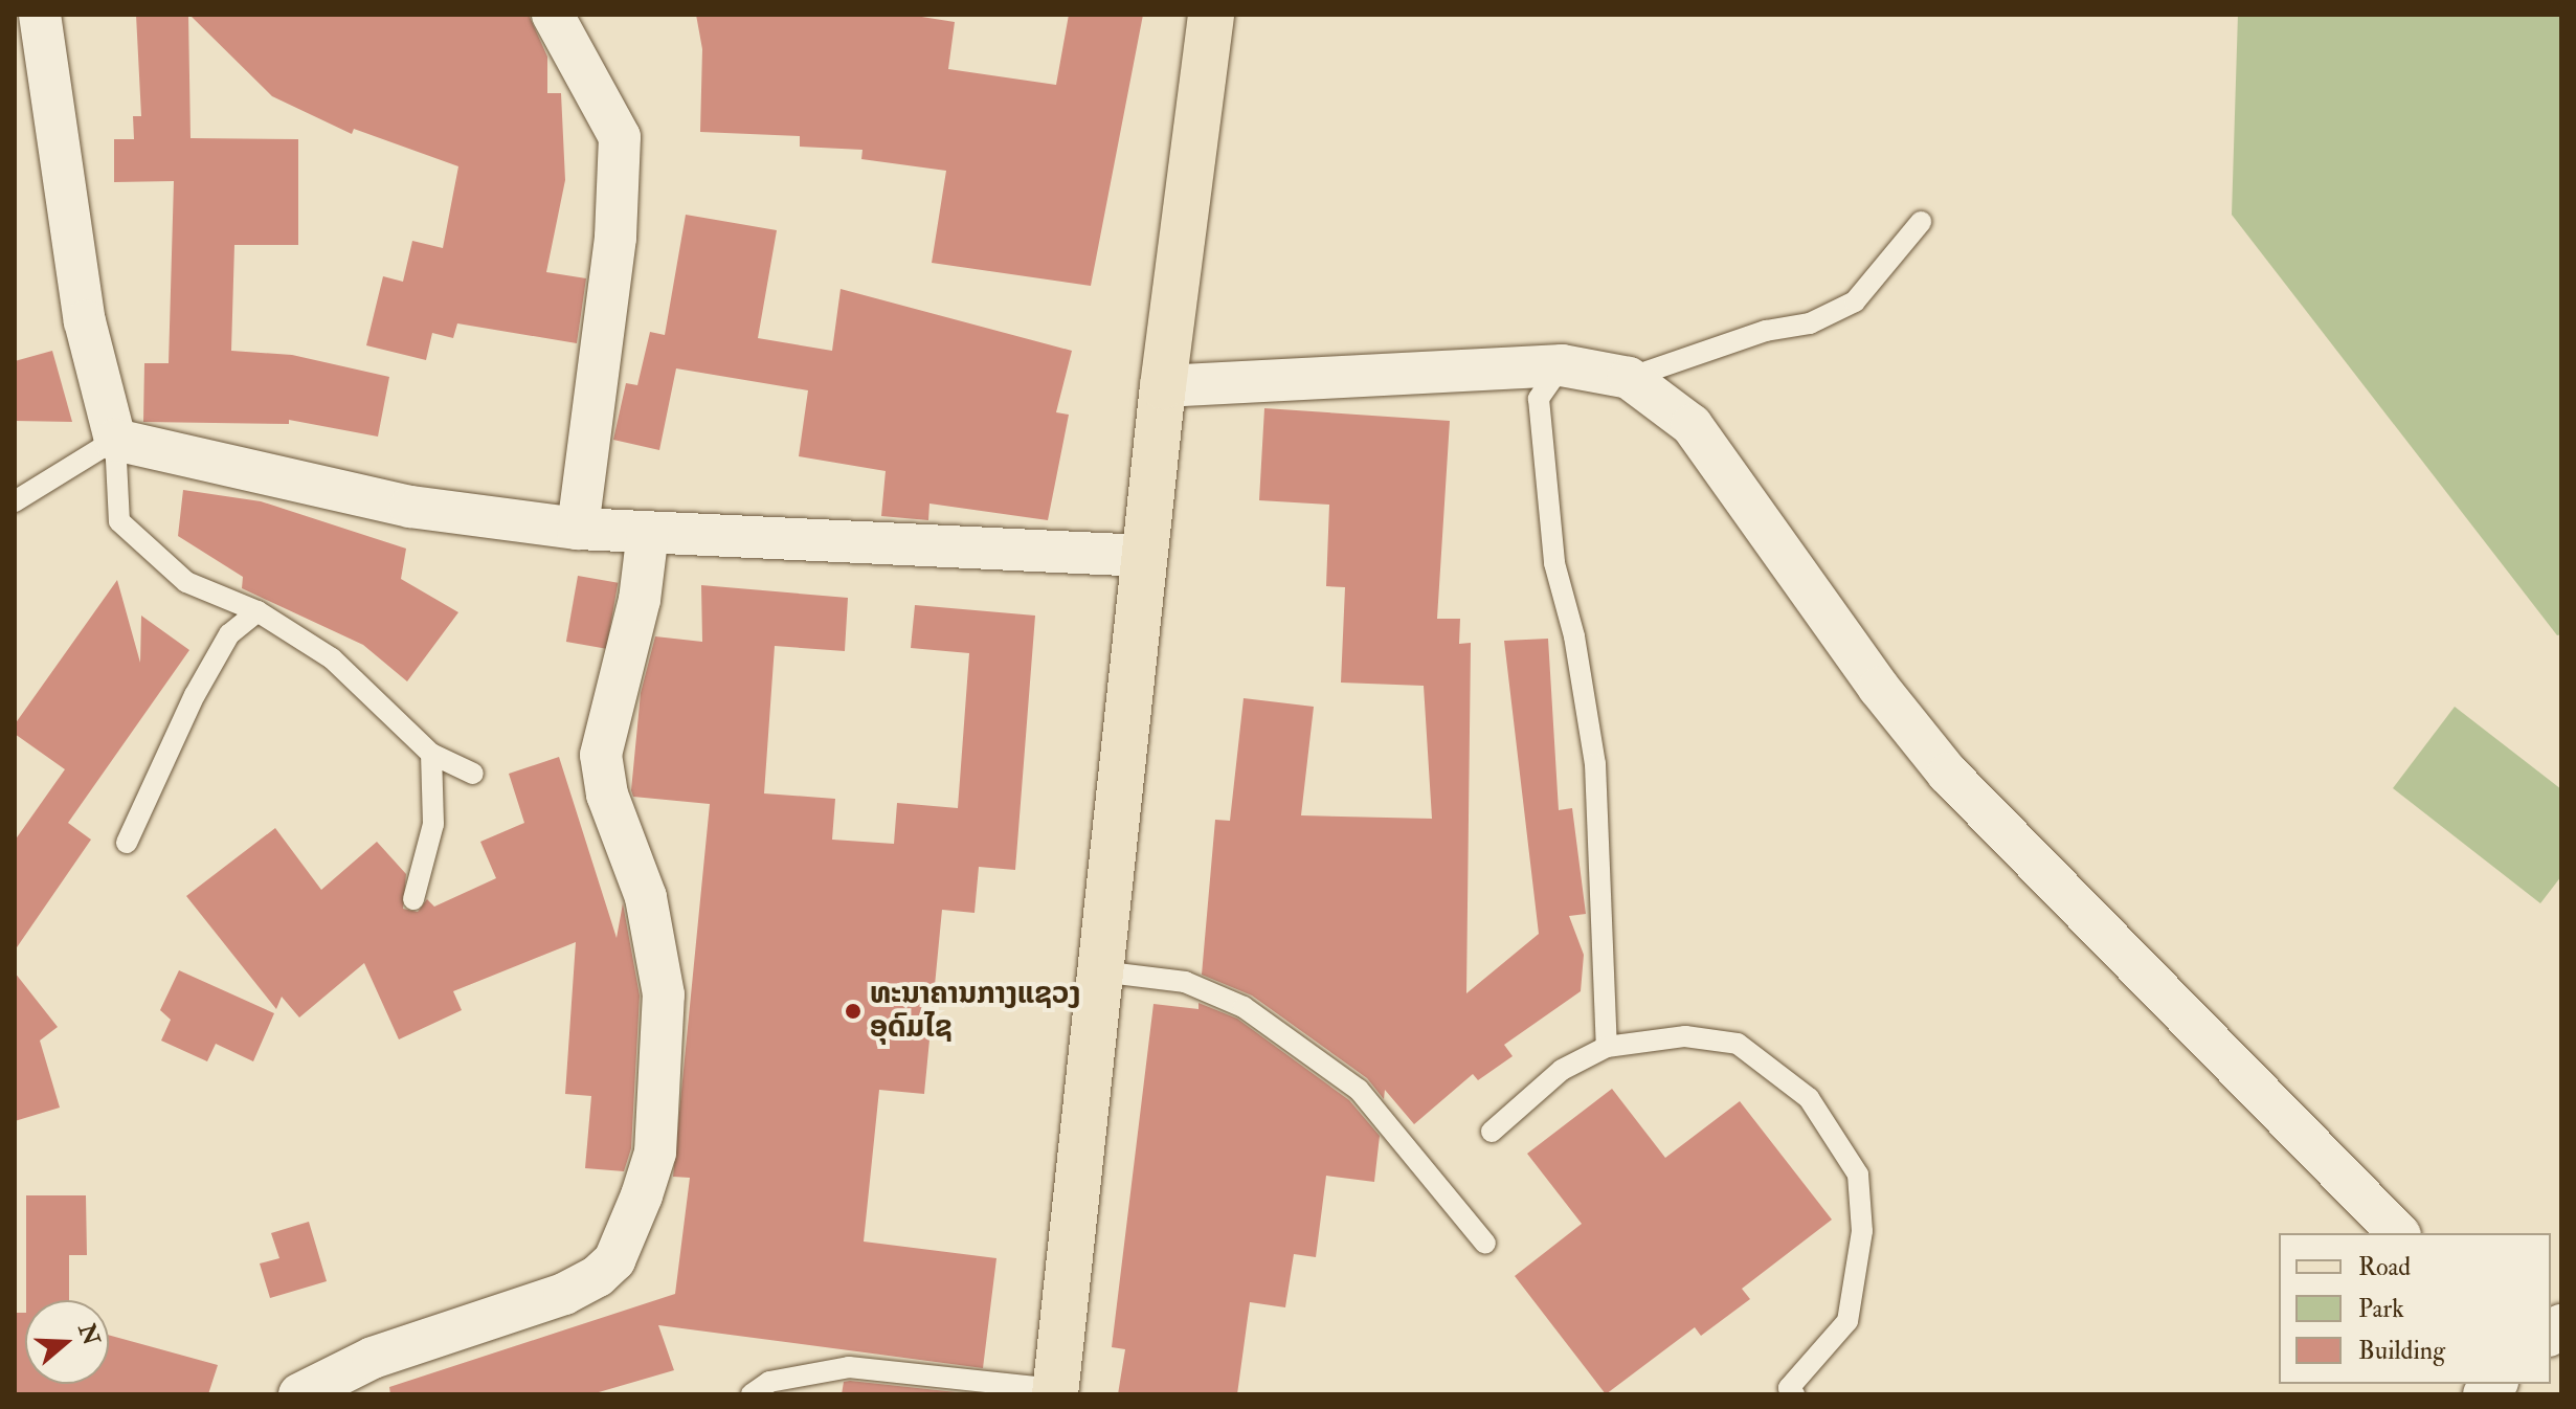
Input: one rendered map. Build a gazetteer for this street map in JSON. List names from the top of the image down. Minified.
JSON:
{"places":["ທະນາຄານກາງແຊວງ ອຸດົມໄຊ"],"legend":["Road","Park","Building"],"north":"right"}
